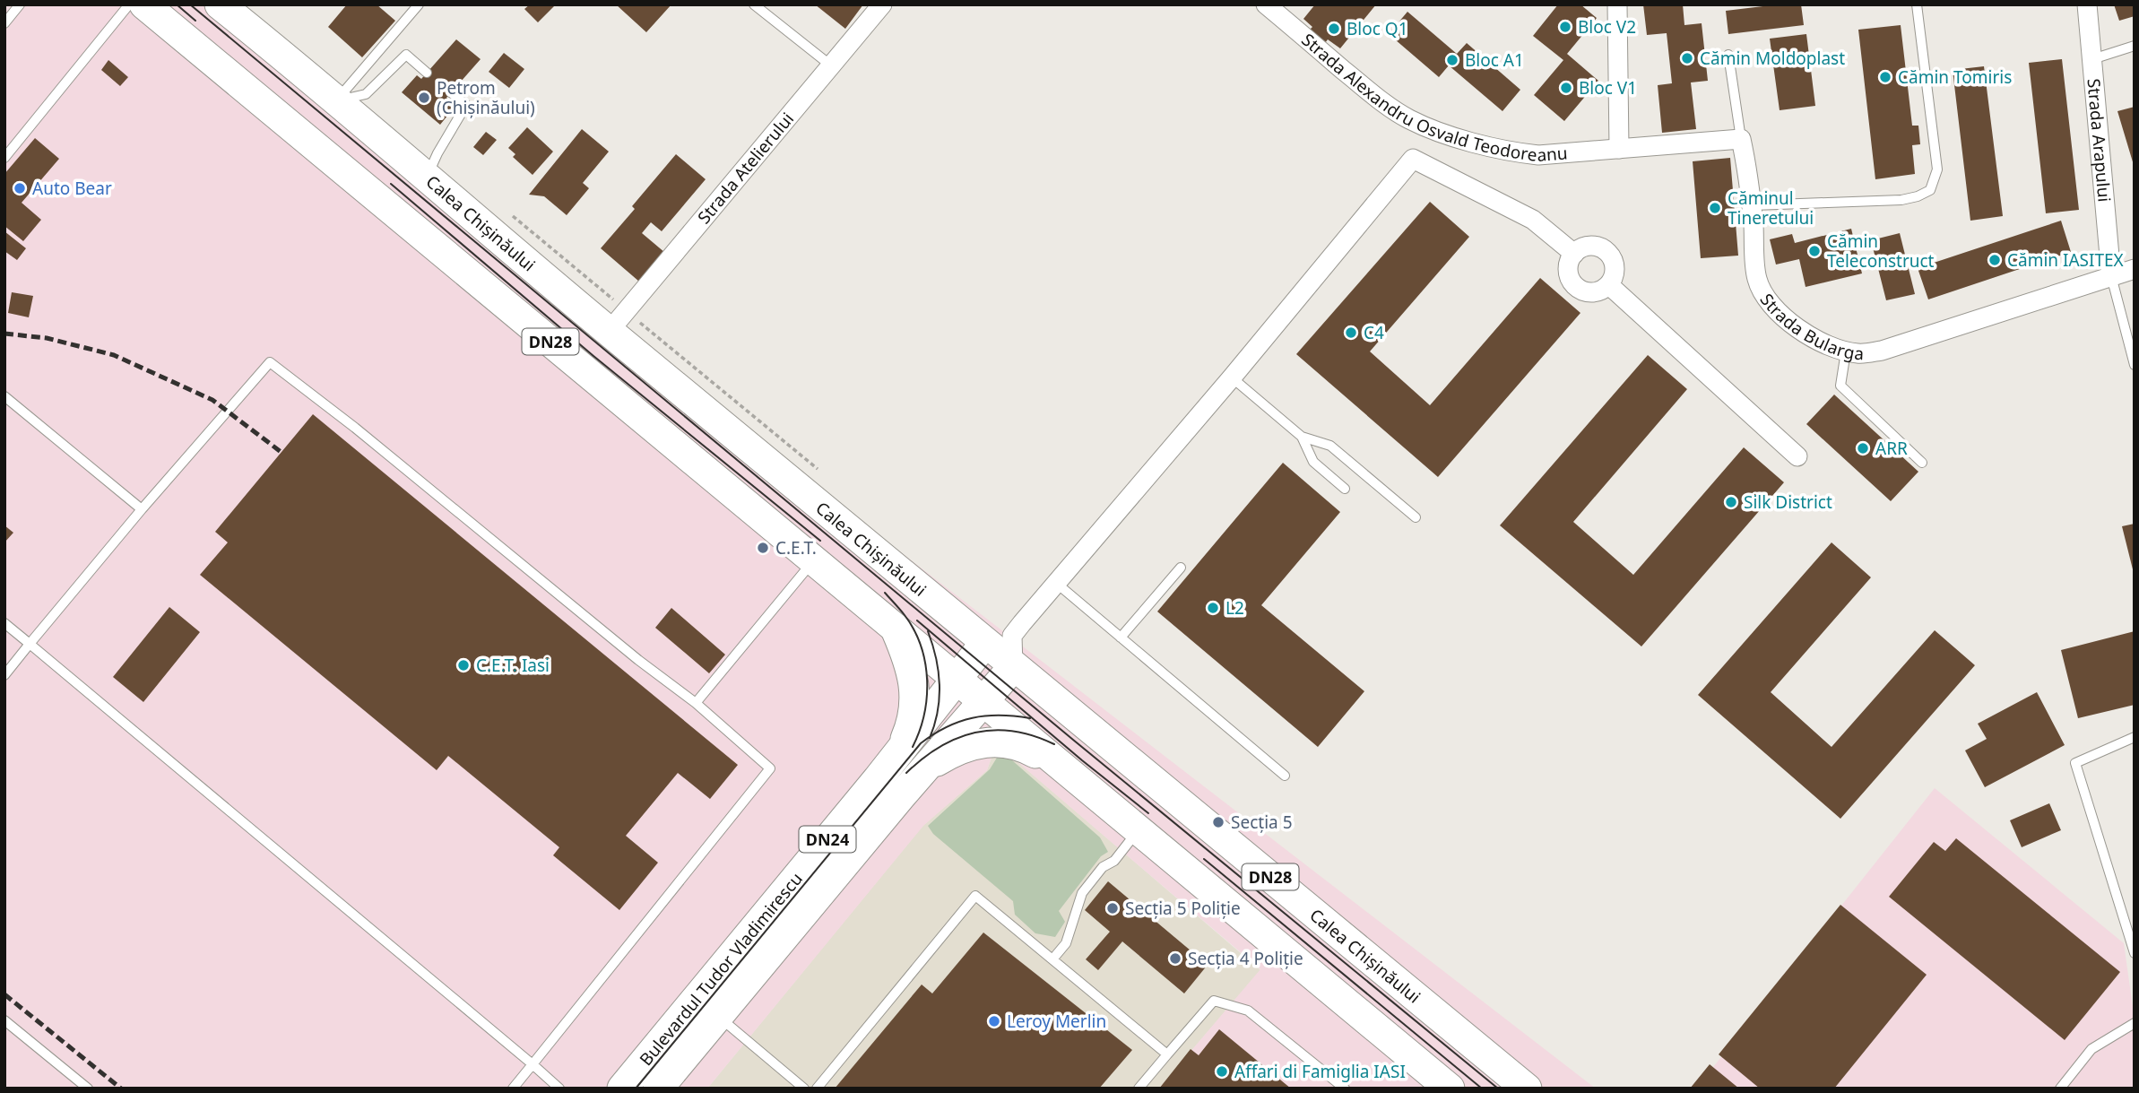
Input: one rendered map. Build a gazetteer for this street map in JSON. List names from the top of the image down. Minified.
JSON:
{"streets":{"main road":["Calea Chișinăului","DN28","DN24","Bulevardul Tudor Vladimirescu"],"street":["Strada Alexandru Osvald Teodoreanu","Strada Arapului","Strada Atelierului","Strada Bularga"]},"crossings":[["Strada Arapului","Strada Bularga"],["Strada Atelierului","Calea Chișinăului"],["Calea Chișinăului","Bulevardul Tudor Vladimirescu"],["DN28","Bulevardul Tudor Vladimirescu"]],"places":["Bloc V2","Bloc Q1","Cămin Moldoplast","Bloc A1","Cămin Tomiris","Bloc V1","Petrom (Chișinăului)","Auto Bear","Căminul Tineretului","Cămin Teleconstruct","Cămin IASITEX","C4","ARR","Silk District","C.E.T.","L2","C.E.T. Iasi","Secția 5","Secția 5 Poliție","Secția 4 Poliție","Leroy Merlin","Affari di Famiglia IASI"]}
